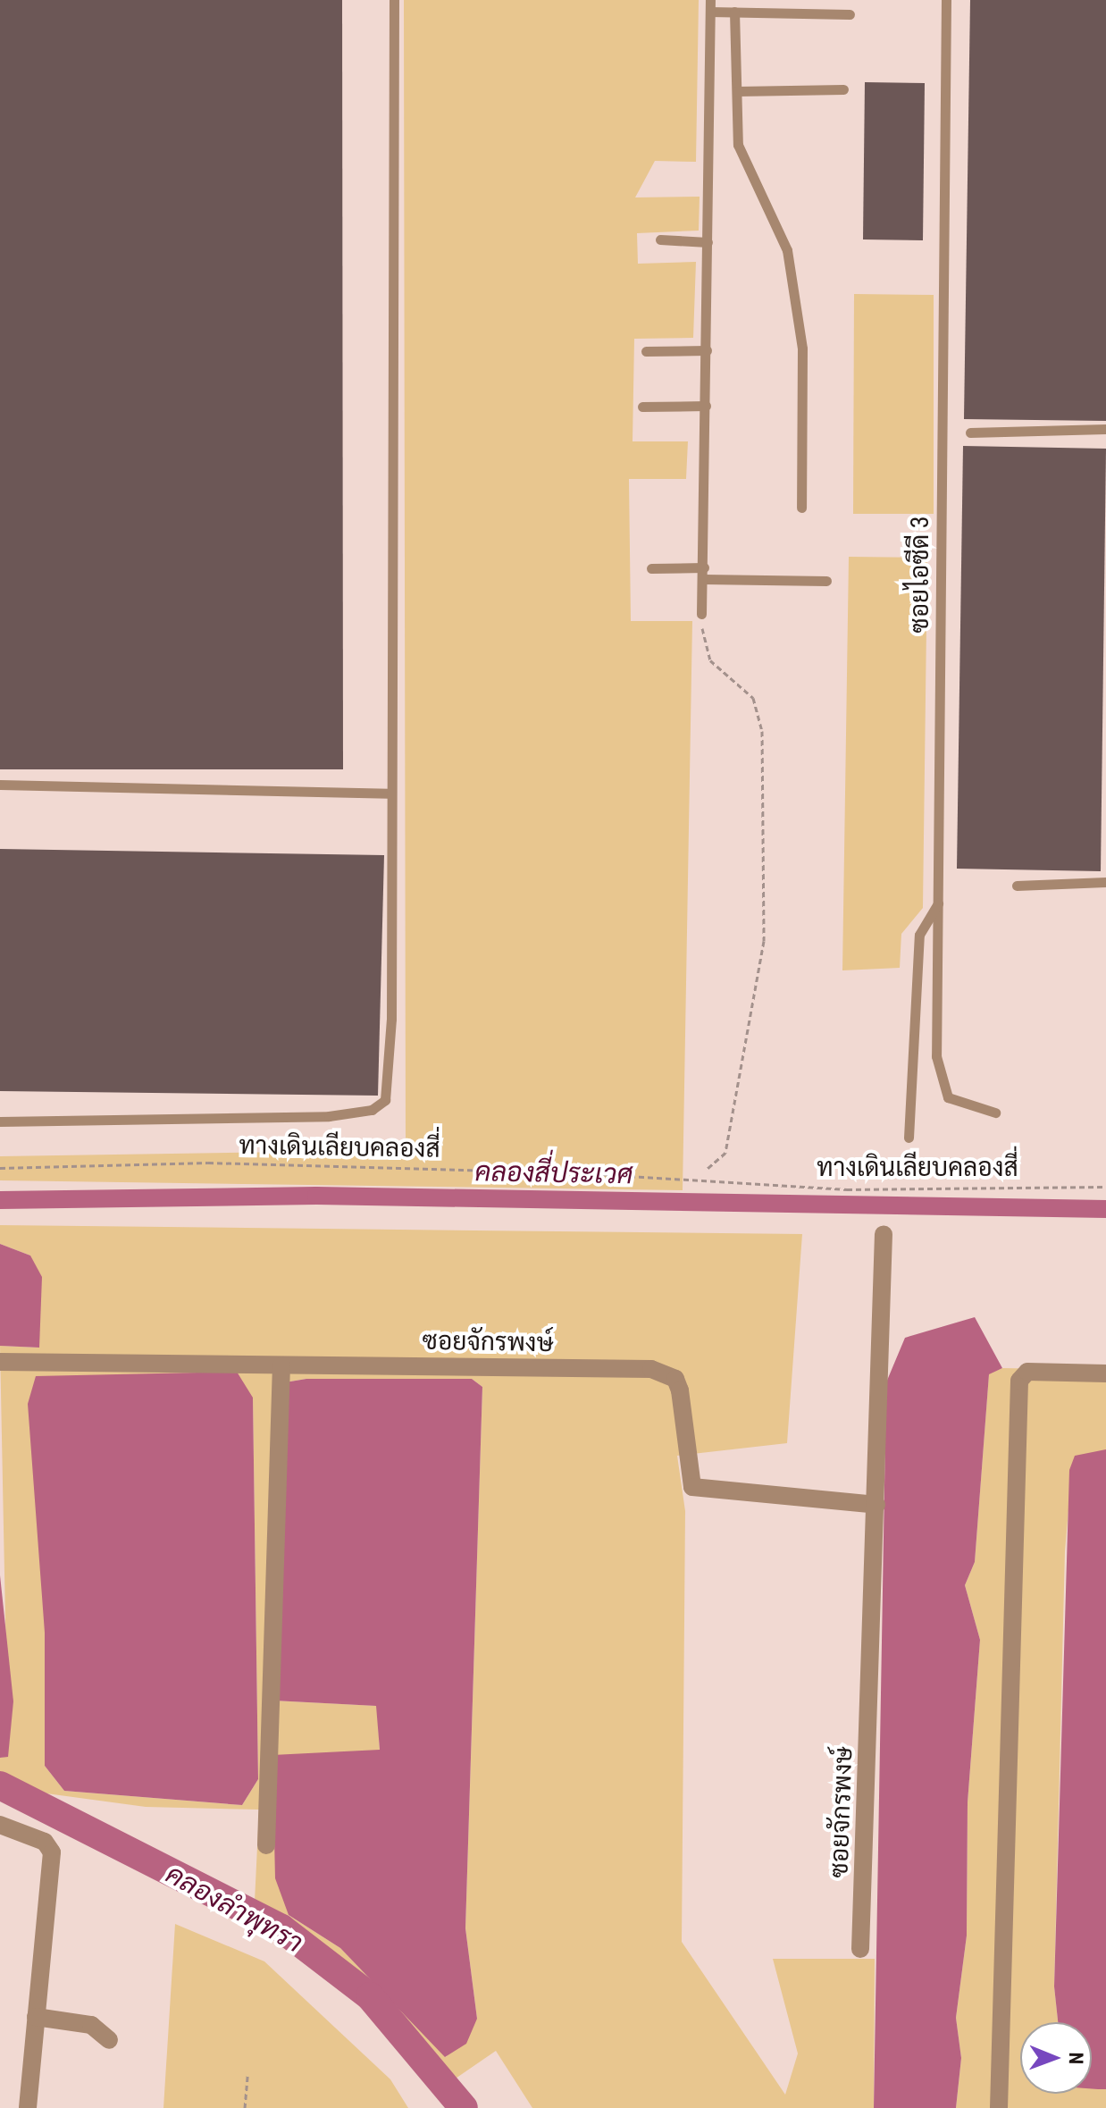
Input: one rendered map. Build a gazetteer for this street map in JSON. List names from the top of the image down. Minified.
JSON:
{"streets":{"street":["ซอยจักรพงษ์"],"lane":["ซอยไอซีดี 3"],"path":["ทางเดินเลียบคลองสี่"]},"water":["คลองสี่ประเวศ","คลองลำพุทรา"],"north":"right"}
